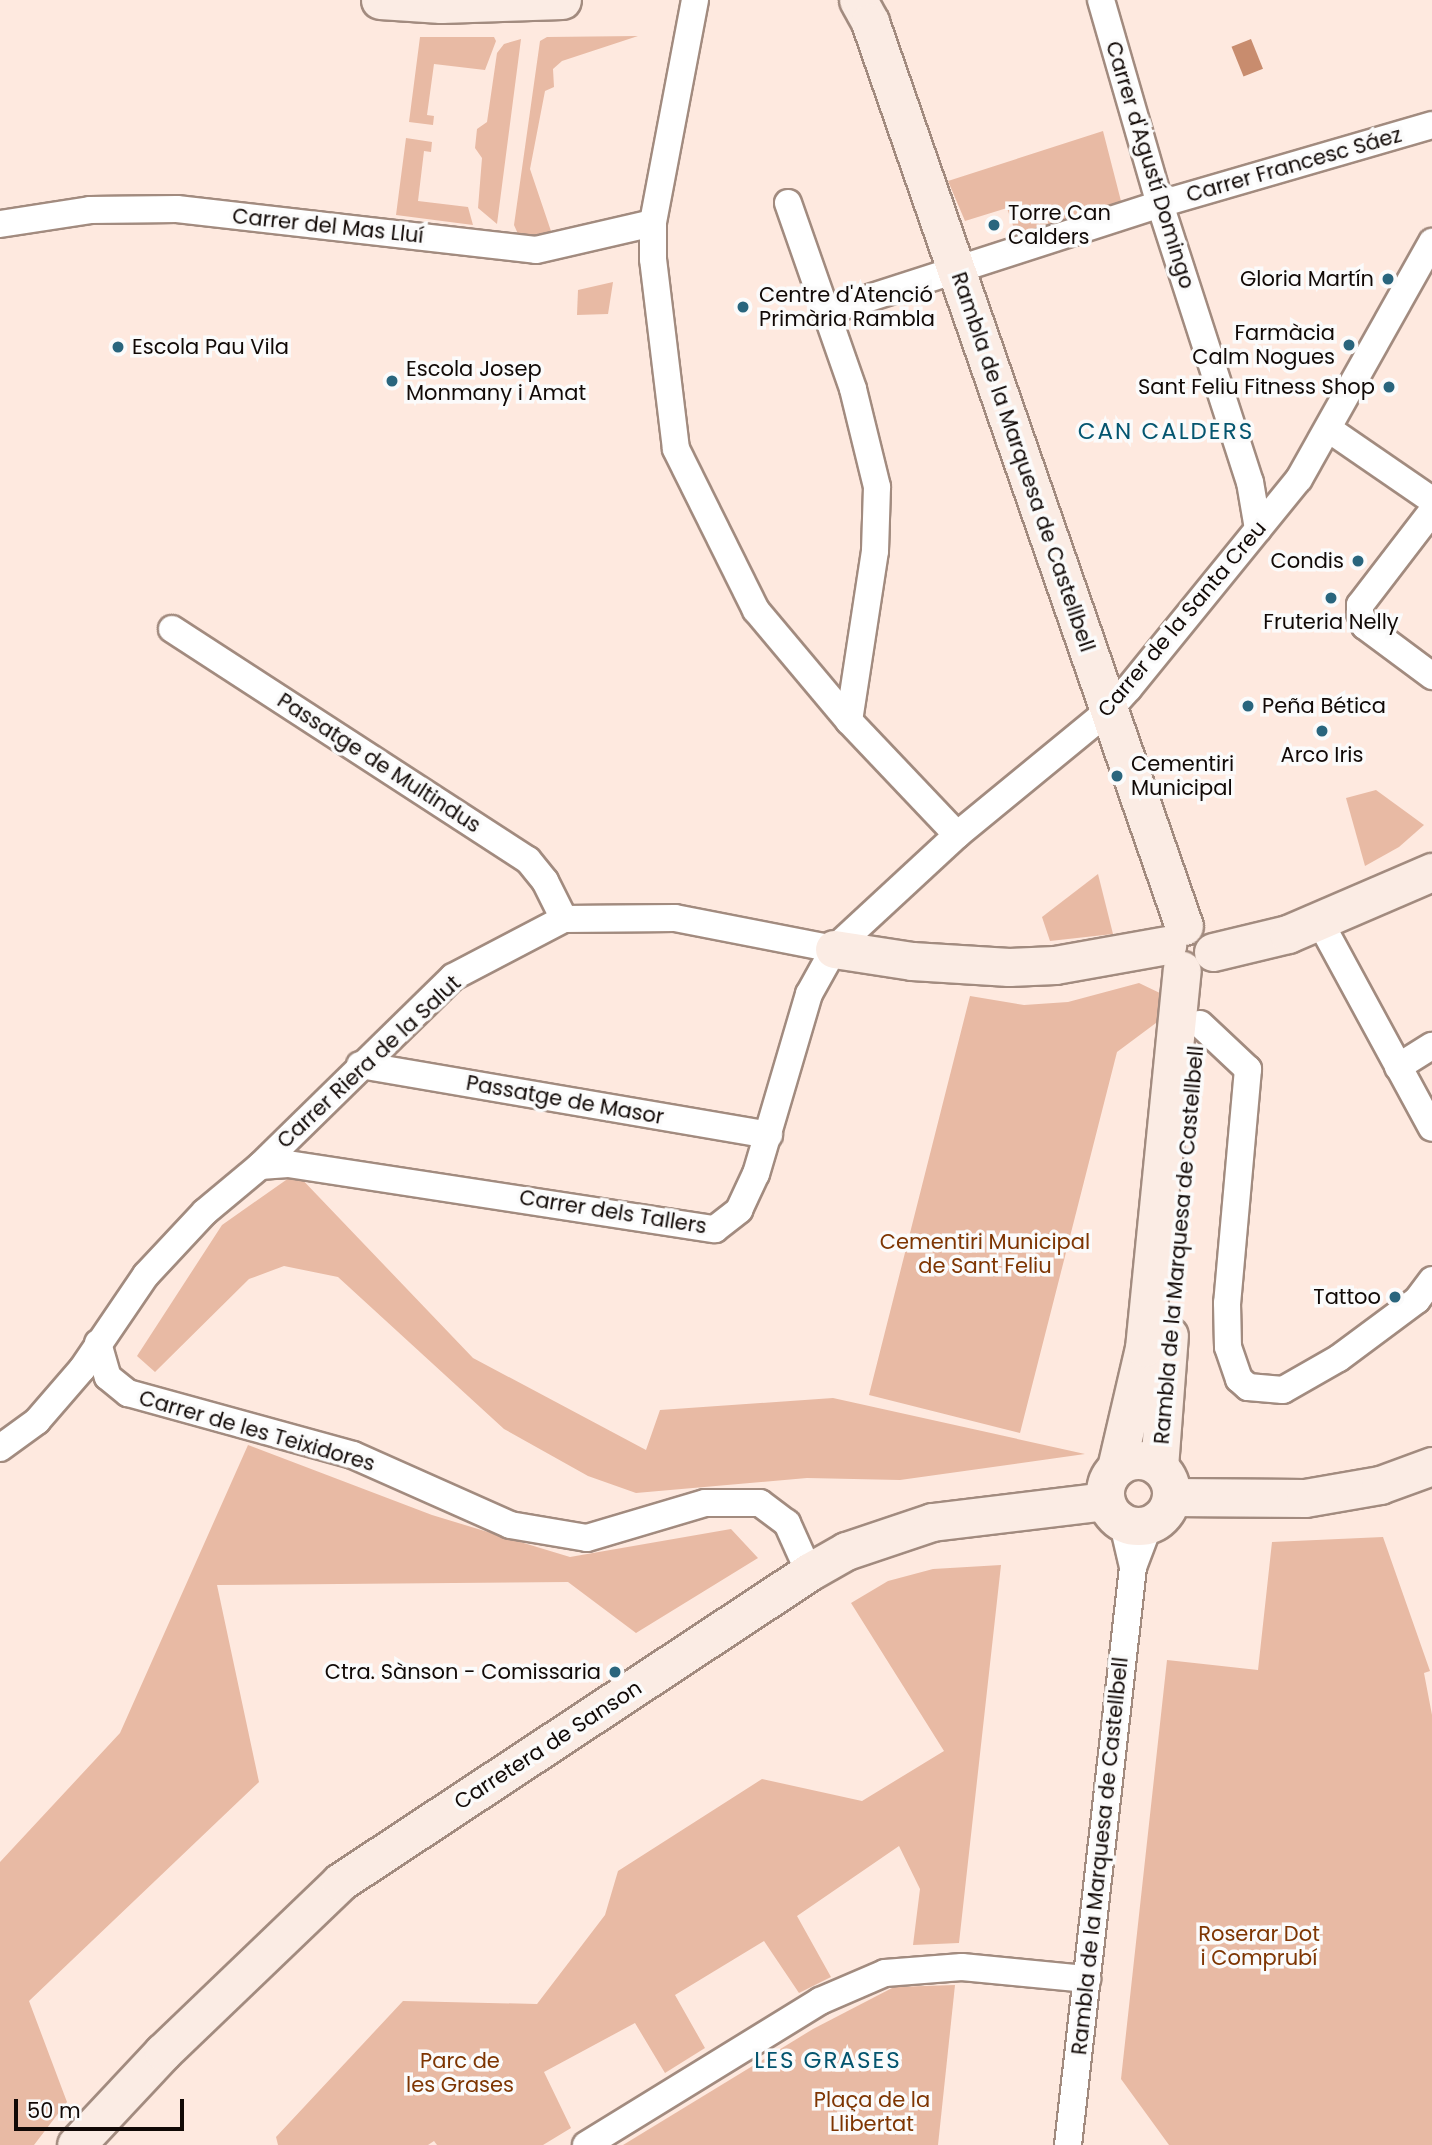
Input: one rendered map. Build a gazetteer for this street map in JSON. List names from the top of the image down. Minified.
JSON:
{"streets":{"street":["Carrer d'Agustí Domingo","Carrer Francesc Sáez","Carrer del Mas Lluí","Rambla de la Marquesa de Castellbell","Carrer de la Santa Creu","Passatge de Multindus","Carrer Riera de la Salut","Passatge de Masor","Carrer dels Tallers","Carrer de les Teixidores","Carretera de Sanson"]},"crossings":[["Carrer d'Agustí Domingo","Carrer Francesc Sáez"],["Carrer d'Agustí Domingo","Carrer de la Santa Creu"],["Carrer Francesc Sáez","Rambla de la Marquesa de Castellbell"],["Rambla de la Marquesa de Castellbell","Carrer de la Santa Creu"],["Rambla de la Marquesa de Castellbell","Carretera de Sanson"],["Carrer de la Santa Creu","Carrer Riera de la Salut"],["Carrer de la Santa Creu","Carrer dels Tallers"],["Passatge de Multindus","Carrer Riera de la Salut"],["Carrer Riera de la Salut","Passatge de Masor"],["Carrer Riera de la Salut","Carrer dels Tallers"],["Carrer Riera de la Salut","Carrer de les Teixidores"],["Passatge de Masor","Carrer dels Tallers"],["Carrer de les Teixidores","Carretera de Sanson"]],"districts":["CAN CALDERS","LES GRASES"],"parks":["Cementiri Municipal de Sant Feliu","Roserar Dot i Comprubí","Parc de les Grases","Plaça de la Llibertat"],"places":["Torre Can Calders","Gloria Martín","Centre d'Atenció Primària Rambla","Farmàcia Calm Nogues","Escola Pau Vila","Escola Josep Monmany i Amat","Sant Feliu Fitness Shop","Condis","Fruteria Nelly","Peña Bética","Arco Iris","Cementiri Municipal","Tattoo","Ctra. Sànson - Comissaria"],"scale_bar":"50 m"}
